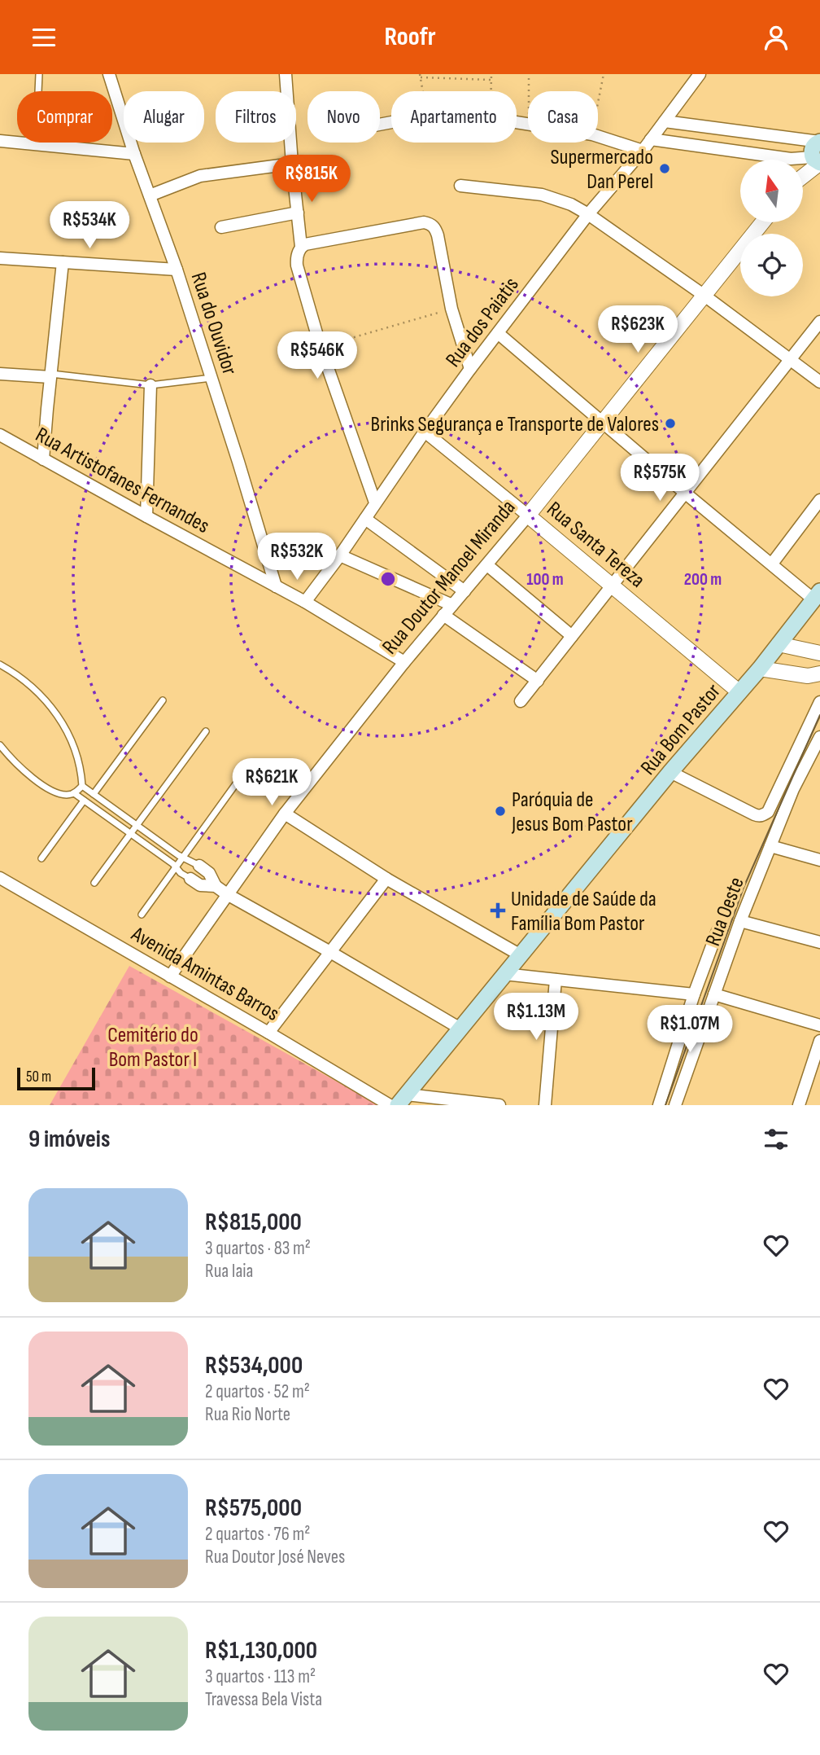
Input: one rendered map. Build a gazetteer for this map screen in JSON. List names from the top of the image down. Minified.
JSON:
{"streets":{"main road":["Rua Bom Pastor"],"street":["Rua dos Paiatis","Rua do Ouvidor","Rua Artistofanes Fernandes","Rua Santa Tereza","Rua Doutor Manoel Miranda","Rua Oeste","Avenida Amintas Barros"]},"crossings":[["Rua dos Paiatis","Rua Artistofanes Fernandes"],["Rua dos Paiatis","Rua Santa Tereza"],["Rua do Ouvidor","Rua Artistofanes Fernandes"],["Rua Artistofanes Fernandes","Rua Doutor Manoel Miranda"],["Rua Santa Tereza","Rua Doutor Manoel Miranda"],["Rua Santa Tereza","Rua Bom Pastor"],["Rua Doutor Manoel Miranda","Avenida Amintas Barros"]],"parks":["Cemitério do Bom Pastor I"],"places":{"other":["Supermercado Dan Perel","Brinks Segurança e Transporte de Valores","Paróquia de Jesus Bom Pastor"],"health":["Unidade de Saúde da Família Bom Pastor"]},"scale_bar":"50 m","north":"top","page":{"header":"Roofr","chip":["Comprar","Alugar","Filtros","Novo","Apartamento","Casa"],"price":["R$815K","R$534K","R$623K","R$546K","R$575K","R$532K","R$621K","R$1.13M","R$1.07M"],"scale":"50 m","heading":"9 imóveis","list":[{"name":"R$815,000","note":"3 quartos · 83 m² · Rua Iaia"},{"name":"R$534,000","note":"2 quartos · 52 m² · Rua Rio Norte"},{"name":"R$575,000","note":"2 quartos · 76 m² · Rua Doutor José Neves"},{"name":"R$1,130,000","note":"3 quartos · 113 m² · Travessa Bela Vista"}]},"rings":["100 m","200 m"]}
